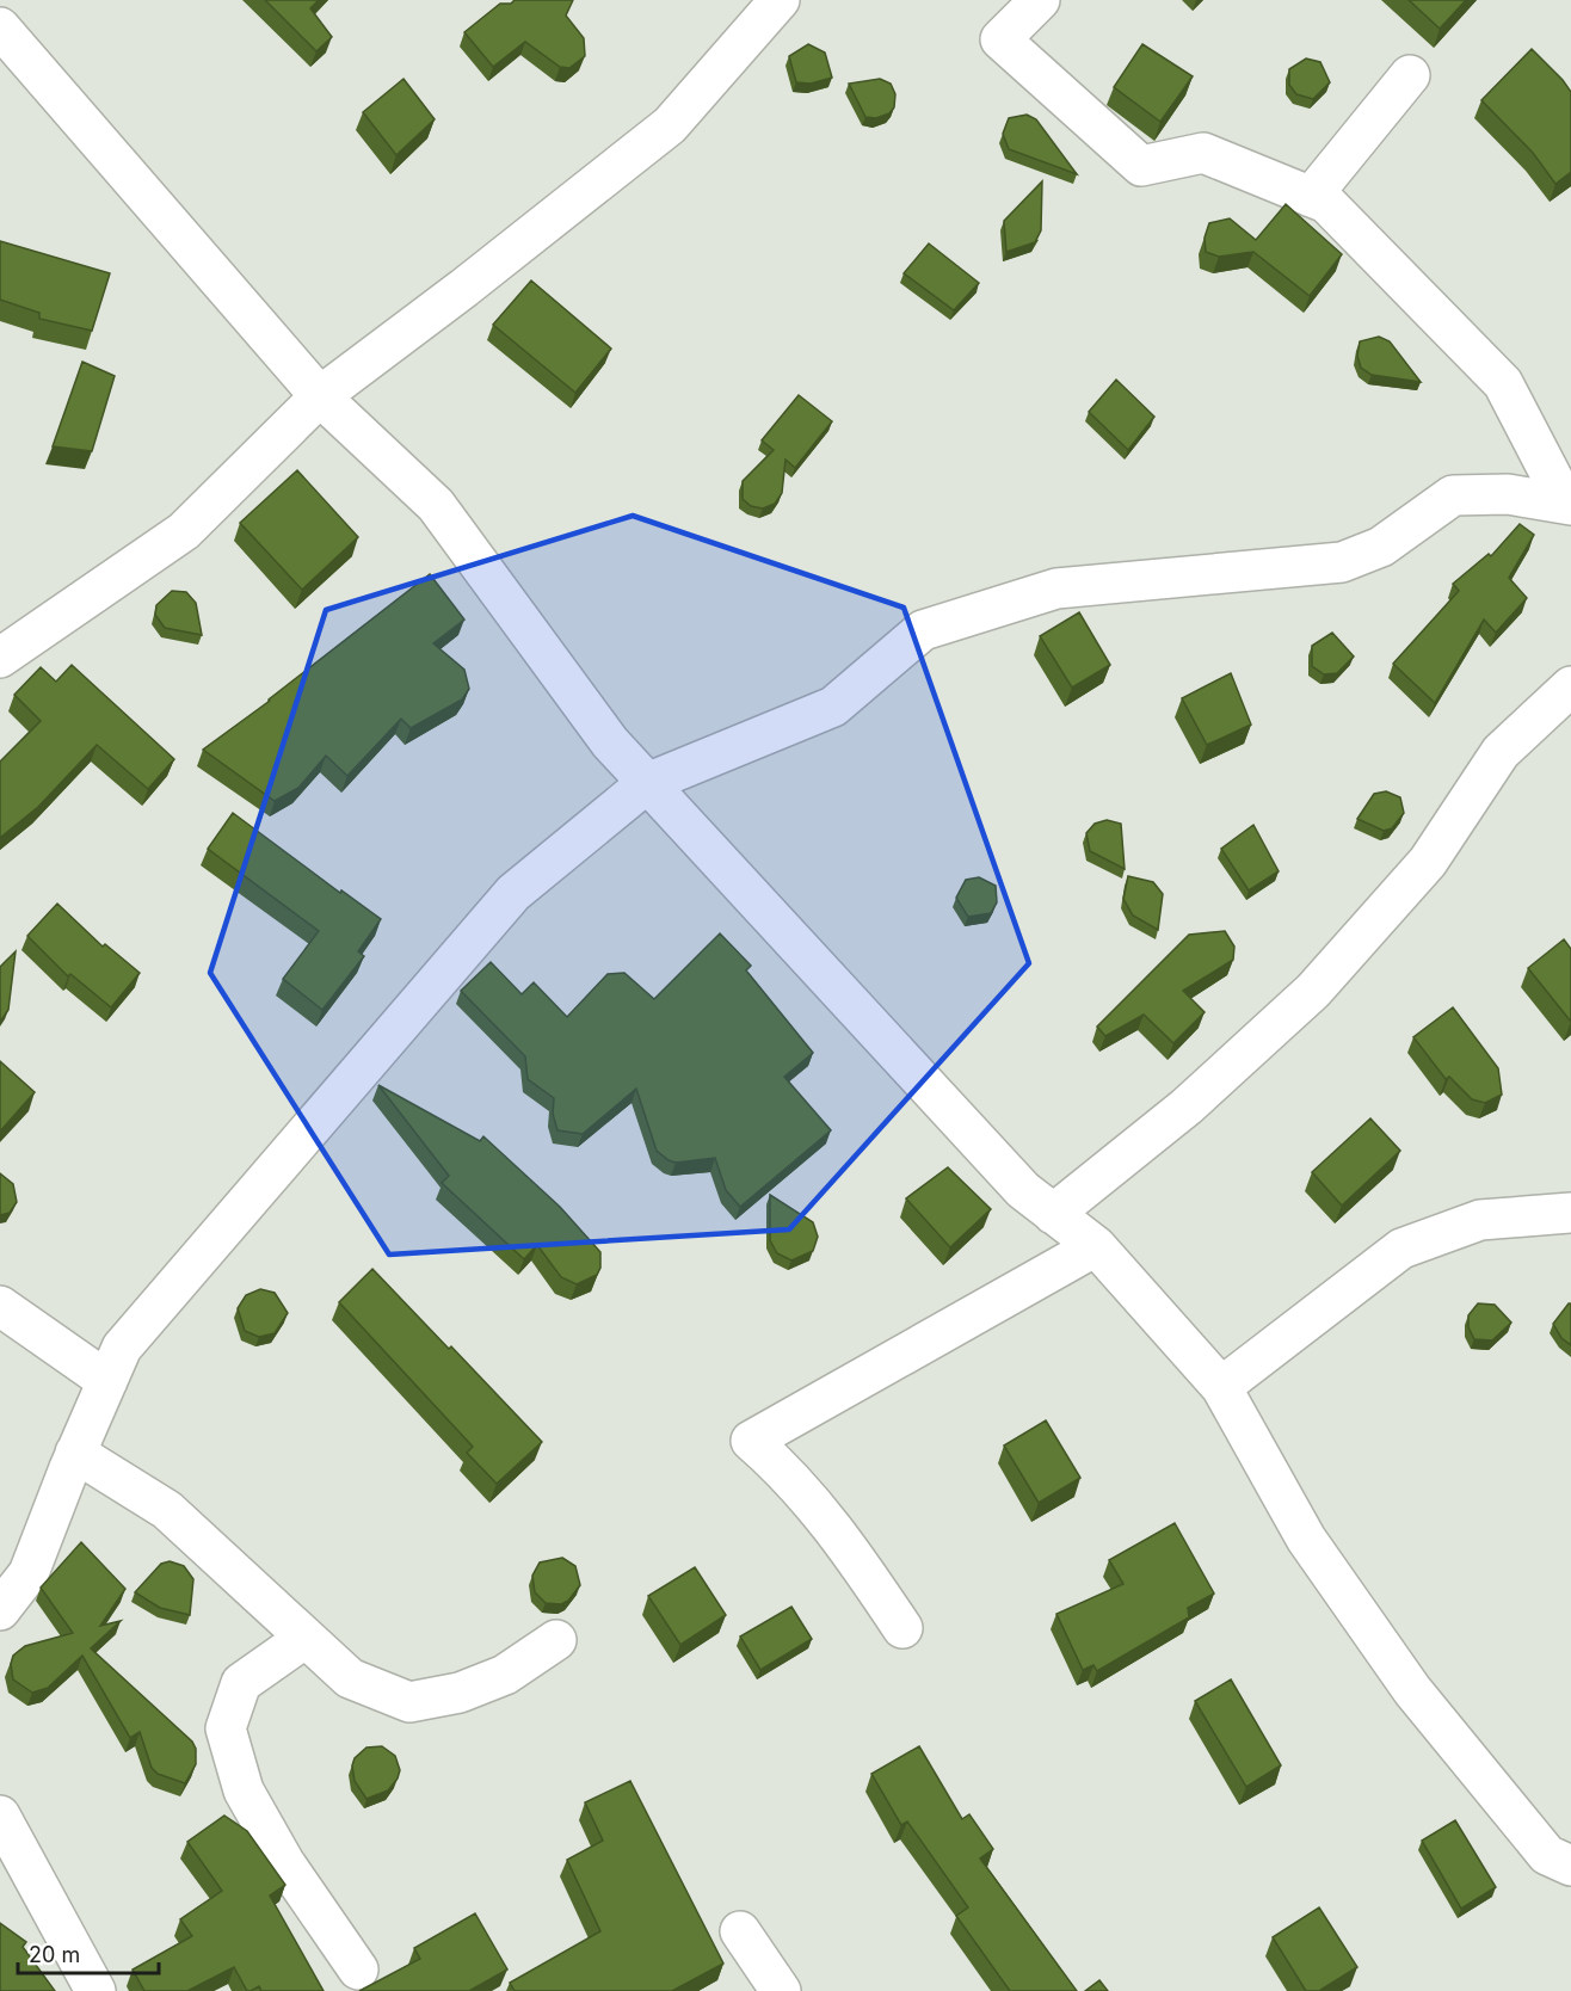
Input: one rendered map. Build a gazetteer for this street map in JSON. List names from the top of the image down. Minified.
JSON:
{"scale_bar":"20 m"}
